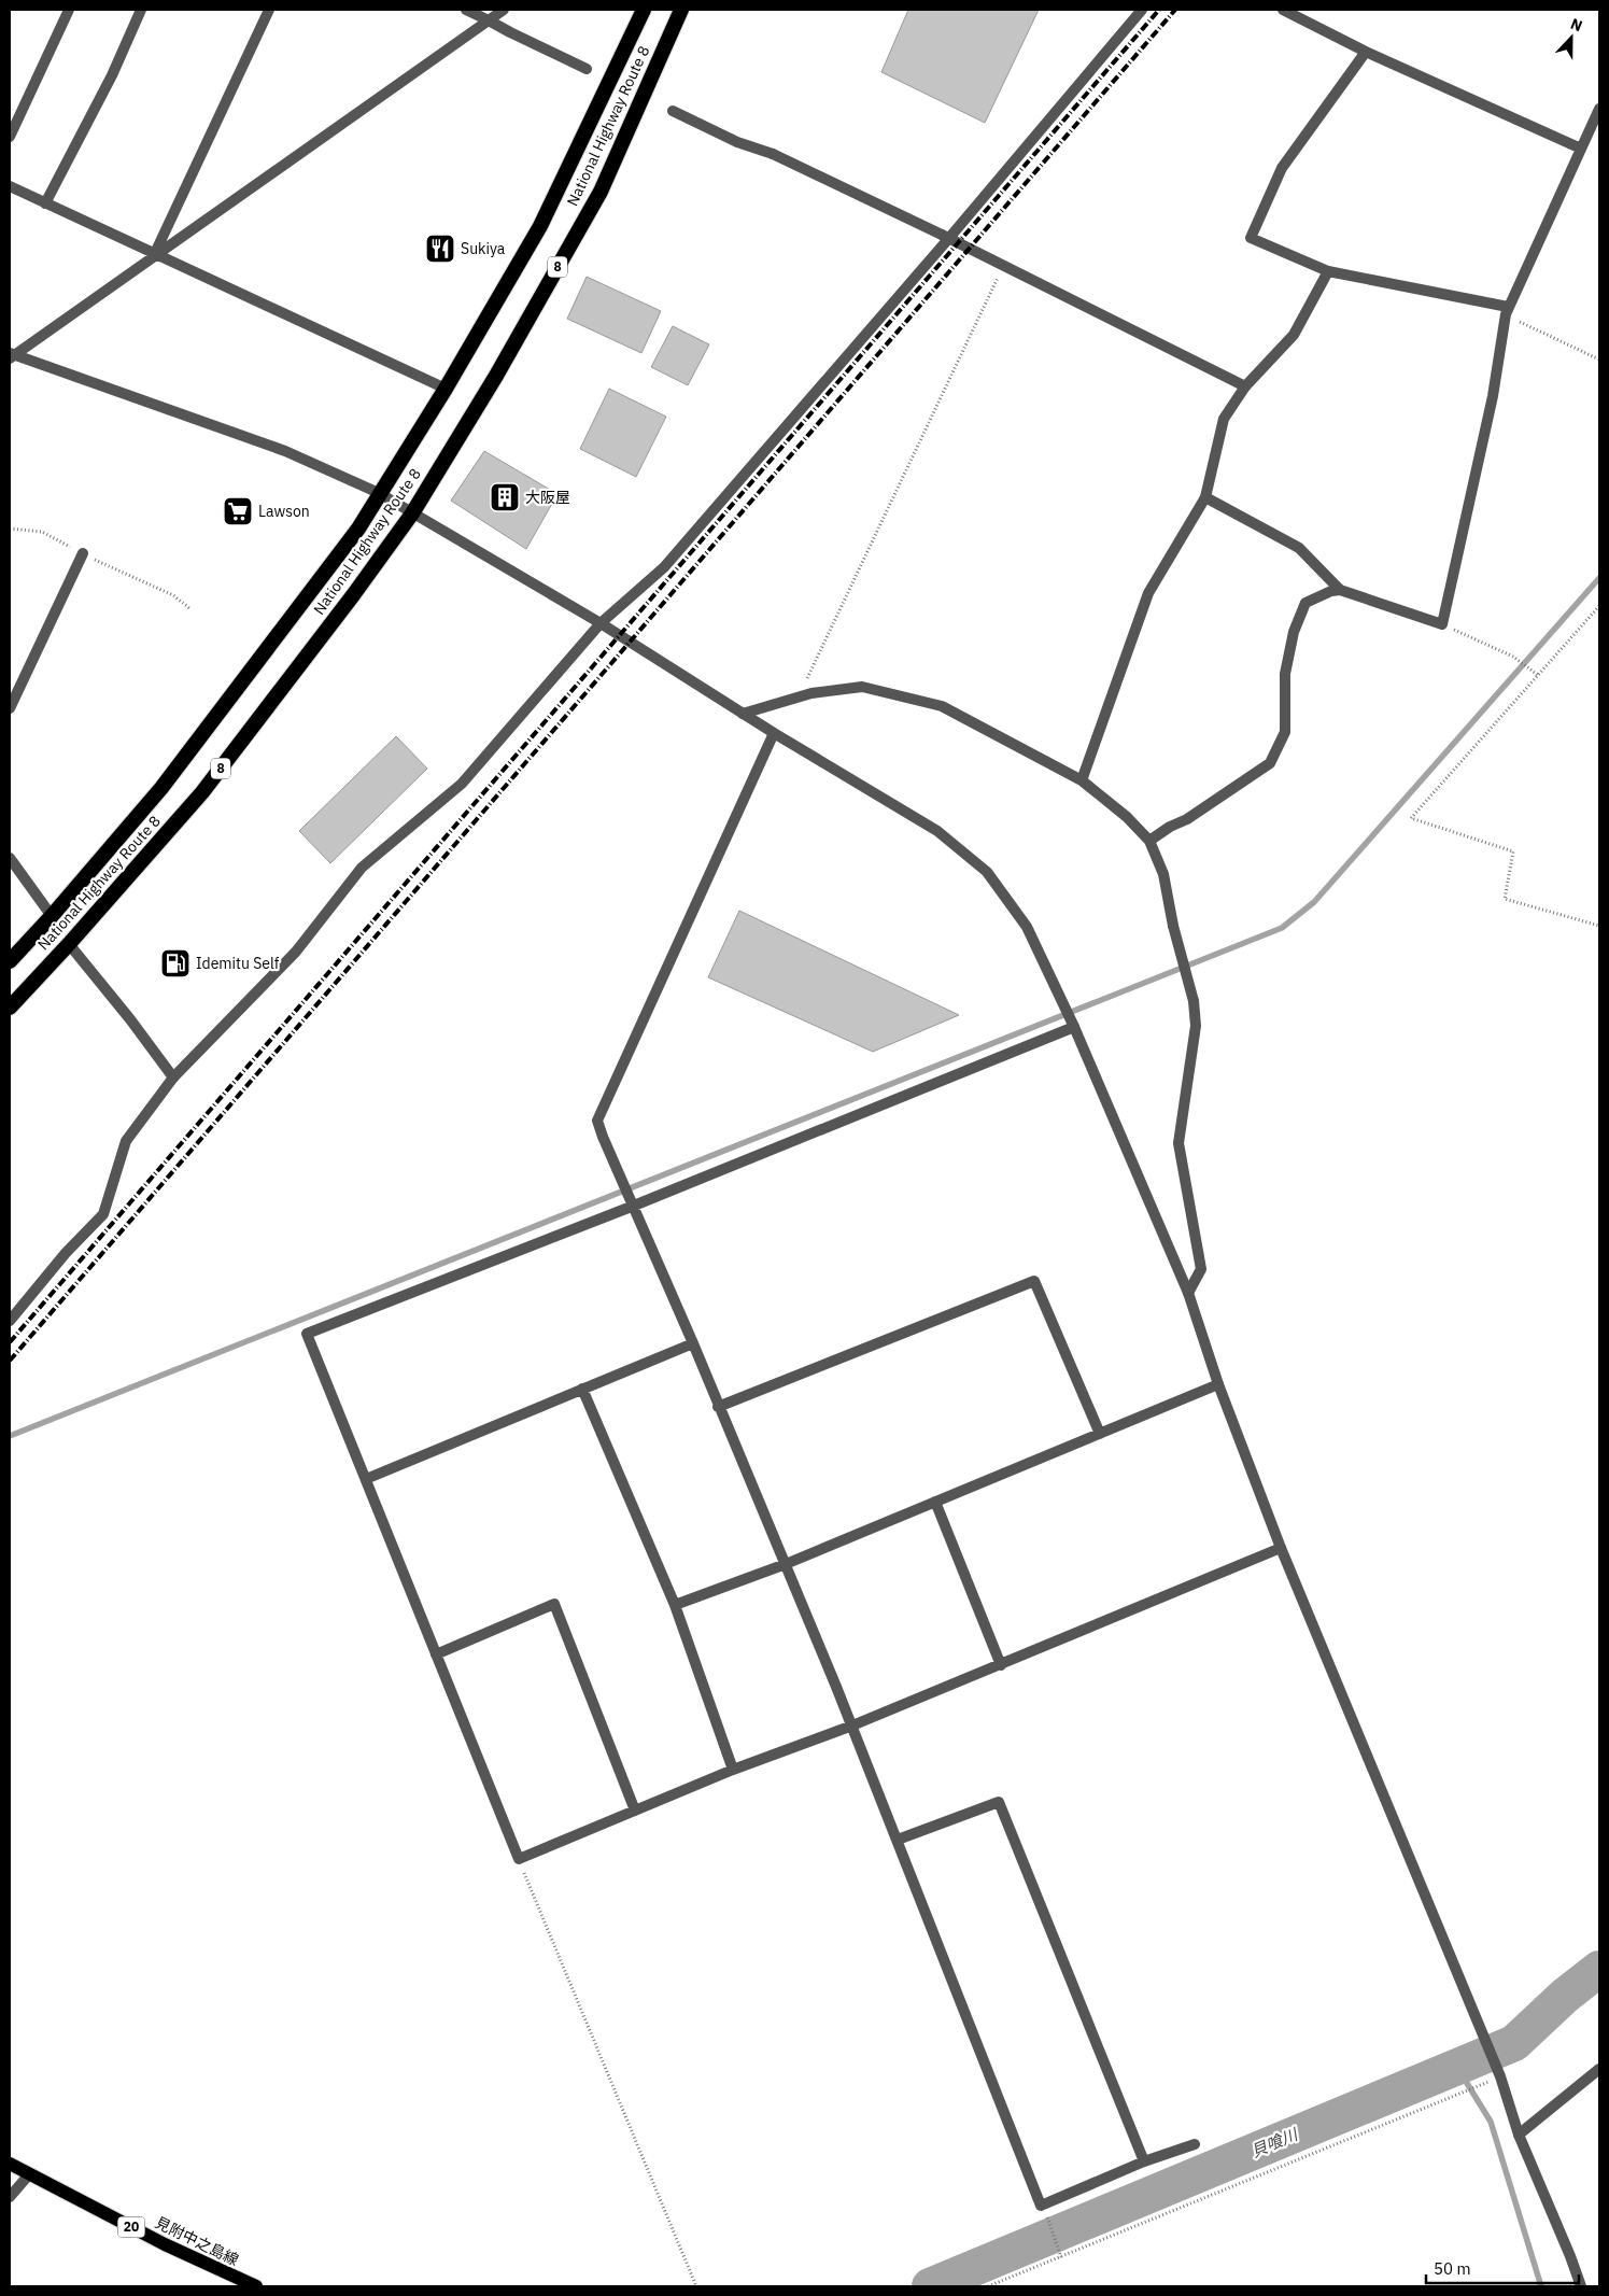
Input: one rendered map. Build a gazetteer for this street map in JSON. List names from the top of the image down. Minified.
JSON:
{"streets":{"highway":["National Highway Route 8","8"],"main road":["20","見附中之島線"]},"water":["貝喰川"],"places":{"restaurant":["Sukiya"],"building":["大阪屋"],"supermarket":["Lawson"],"fuel station":["Idemitu Self"]},"scale_bar":"50 m","north":"top"}
